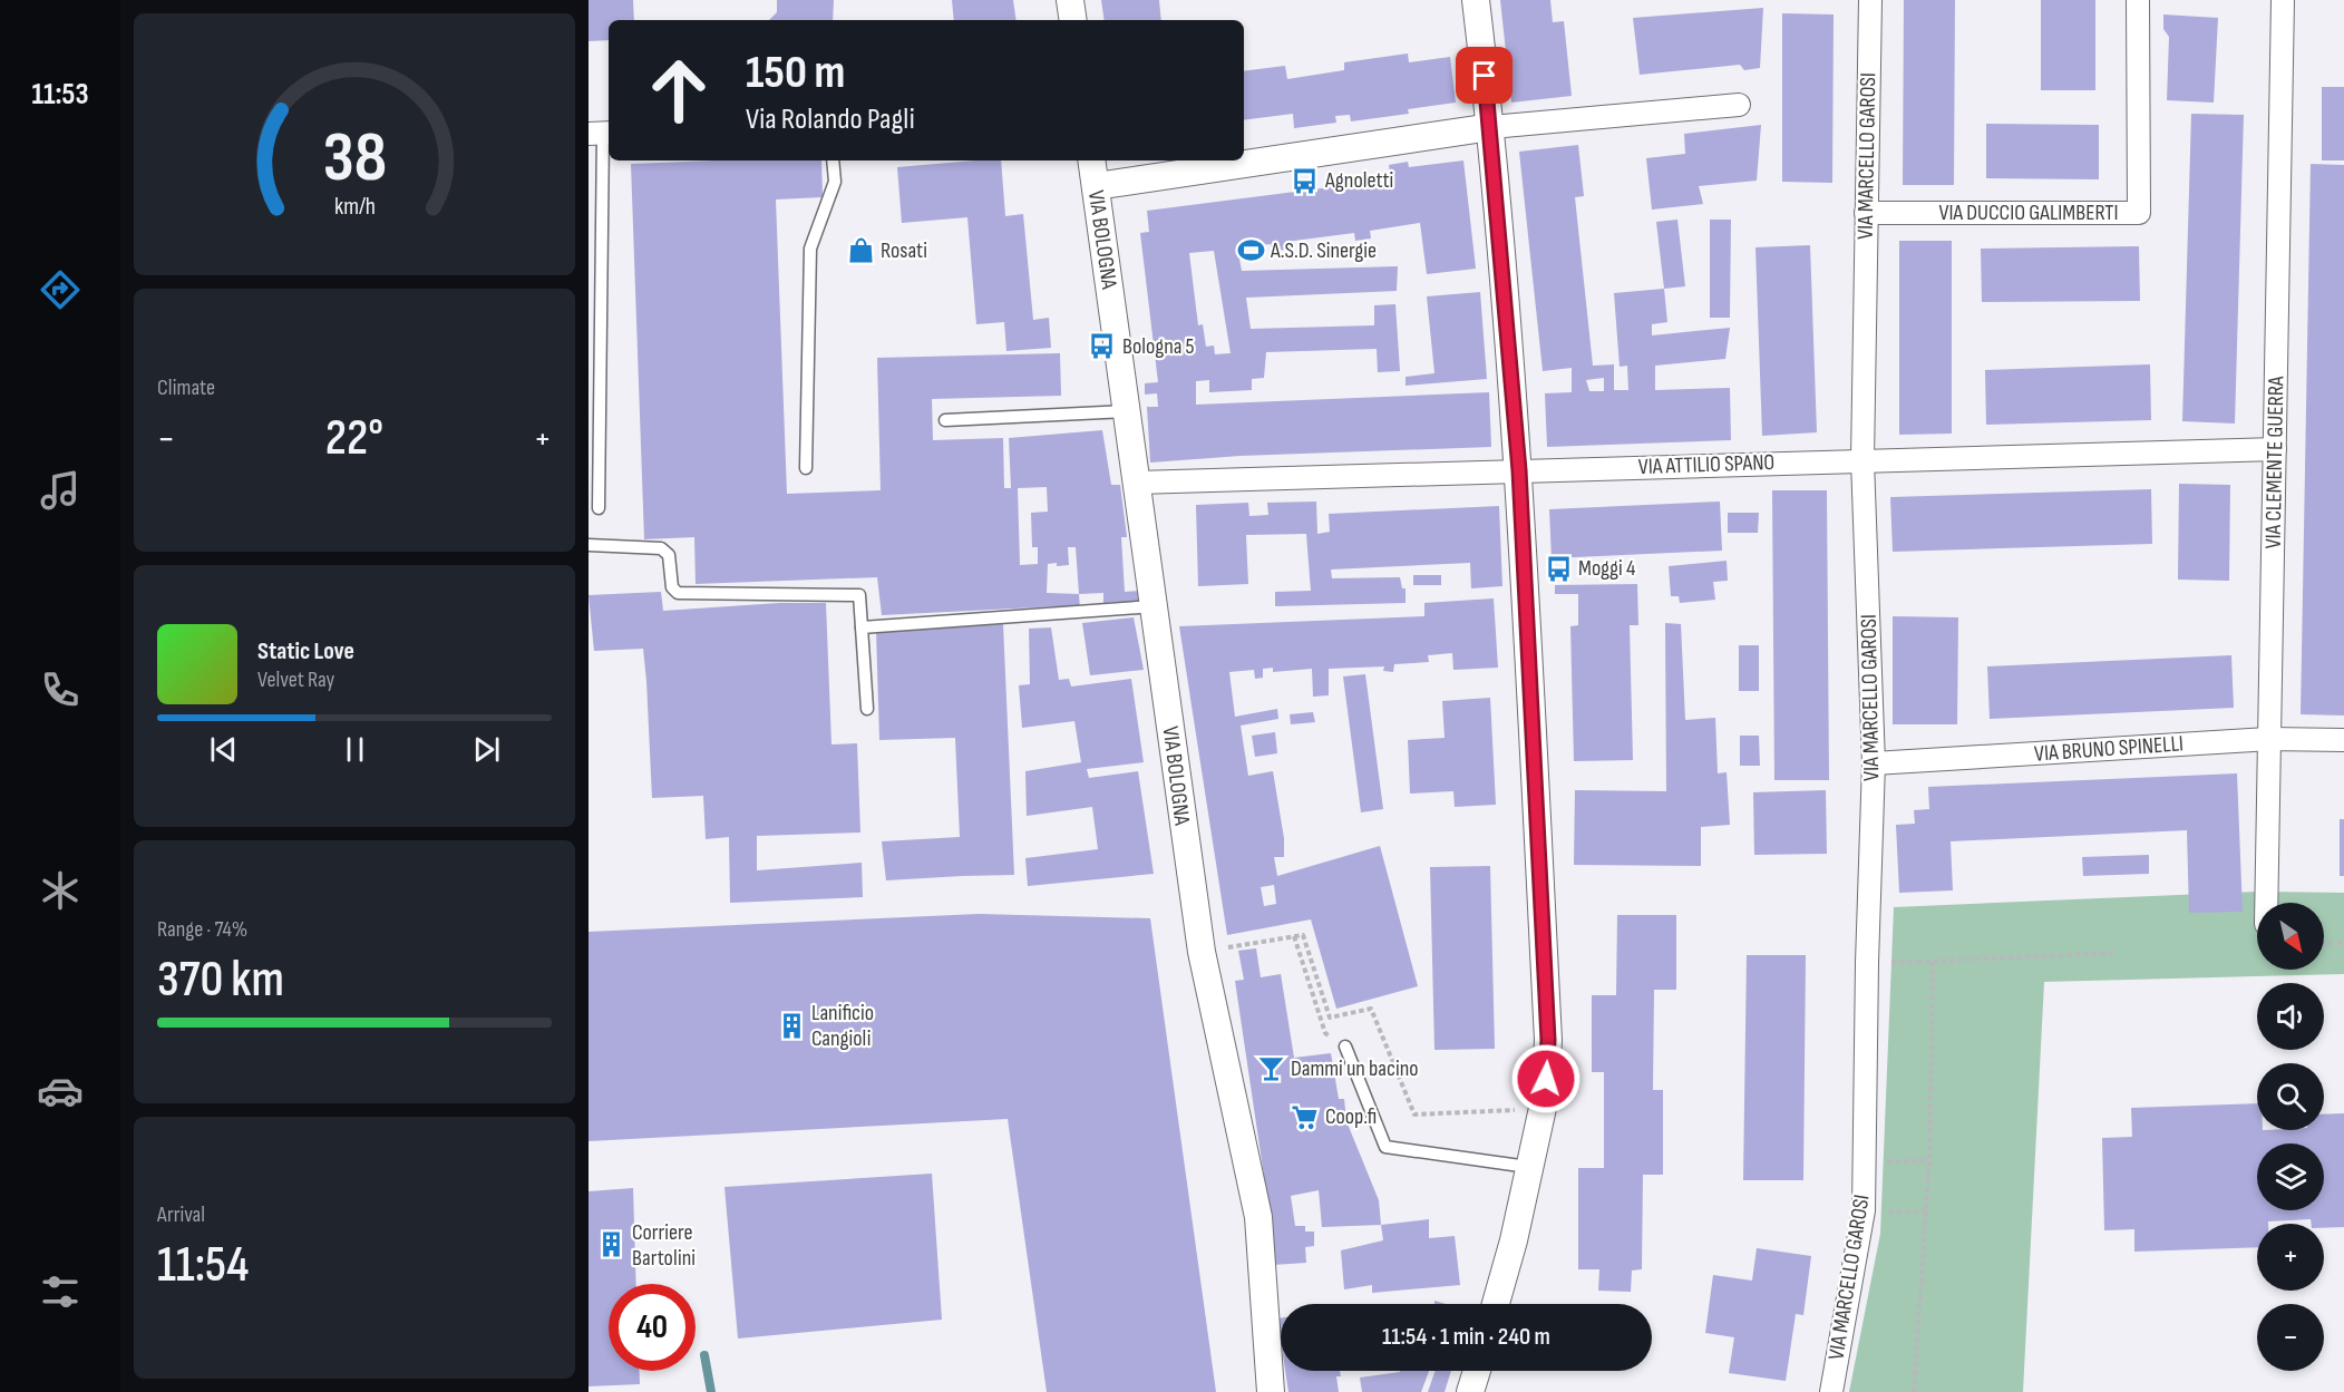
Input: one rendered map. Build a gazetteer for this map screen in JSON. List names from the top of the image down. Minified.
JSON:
{"streets":{"street":["VIA MARCELLO GAROSI","VIA DUCCIO GALIMBERTI","VIA BOLOGNA","VIA CLEMENTE GUERRA","VIA ATTILIO SPANO","VIA BRUNO SPINELLI"]},"crossings":[["VIA MARCELLO GAROSI","VIA DUCCIO GALIMBERTI"],["VIA MARCELLO GAROSI","VIA ATTILIO SPANO"],["VIA MARCELLO GAROSI","VIA BRUNO SPINELLI"],["VIA BOLOGNA","VIA ATTILIO SPANO"],["VIA CLEMENTE GUERRA","VIA ATTILIO SPANO"],["VIA CLEMENTE GUERRA","VIA BRUNO SPINELLI"]],"places":{"bus stop":["Agnoletti","Bologna 5","Moggi 4"],"shop":["Rosati"],"sports":["A.S.D. Sinergie"],"building":["Lanificio Cangioli","Corriere Bartolini"],"bar":["Dammi un bacino"],"supermarket":["Coop.fi"]},"north":"bottom right","page":{"tabs":"11:53","turn":["150 m","Via Rolando Pagli"],"tile":["Climate",["Range · 74%","370 km"],["Arrival","11:54"]],"heat":["−","22°","+"],"song":["Static Love","Velvet Ray"],"map_buttons":["+","−"],"limit":"40","trip":"11:54 · 1 min · 240 m","gauge":["38","km/h"]}}
